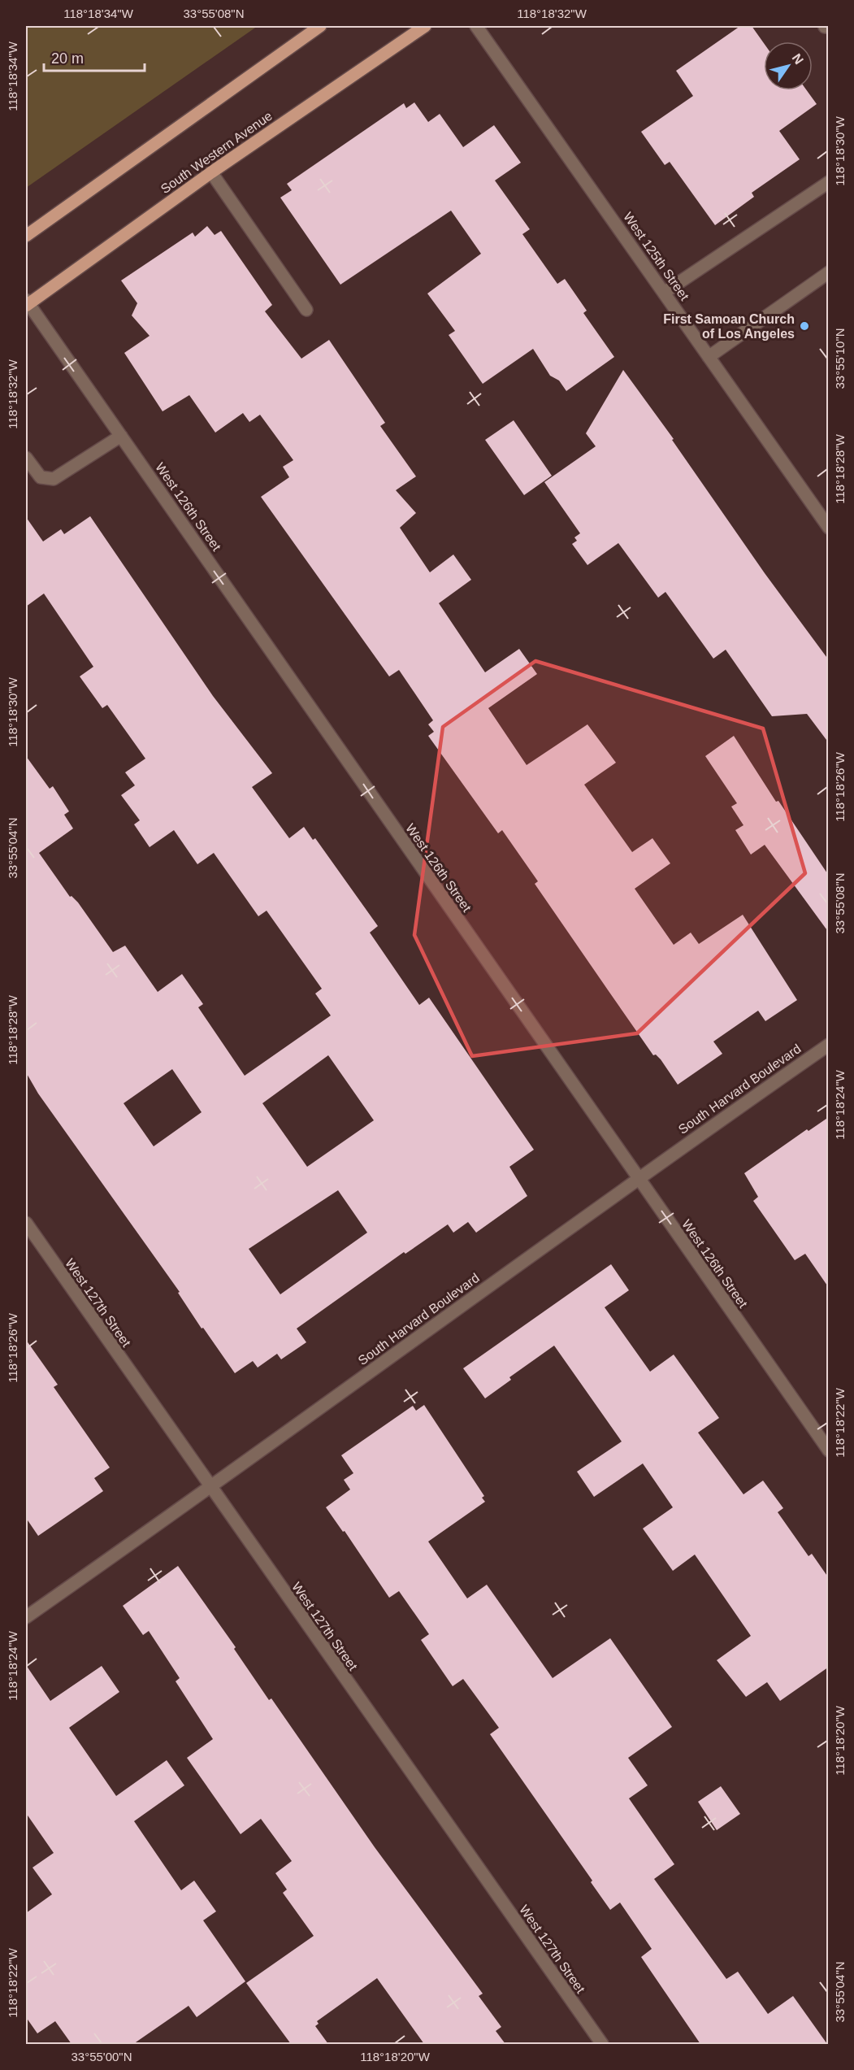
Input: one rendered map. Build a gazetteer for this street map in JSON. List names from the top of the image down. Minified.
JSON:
{"streets":{"main road":["South Western Avenue"],"street":["West 125th Street","West 126th Street","South Harvard Boulevard","West 127th Street"]},"crossings":[["South Western Avenue","West 126th Street"],["West 126th Street","South Harvard Boulevard"],["South Harvard Boulevard","West 127th Street"]],"places":["First Samoan Church of Los Angeles"],"scale_bar":"20 m","north":"top right","coordinates":["118°18'34\"W","33°55'08\"N","118°18'32\"W","118°18'30\"W","33°55'10\"N","118°18'28\"W","118°18'26\"W","33°55'04\"N","118°18'24\"W","118°18'22\"W","118°18'20\"W","33°55'00\"N"]}
